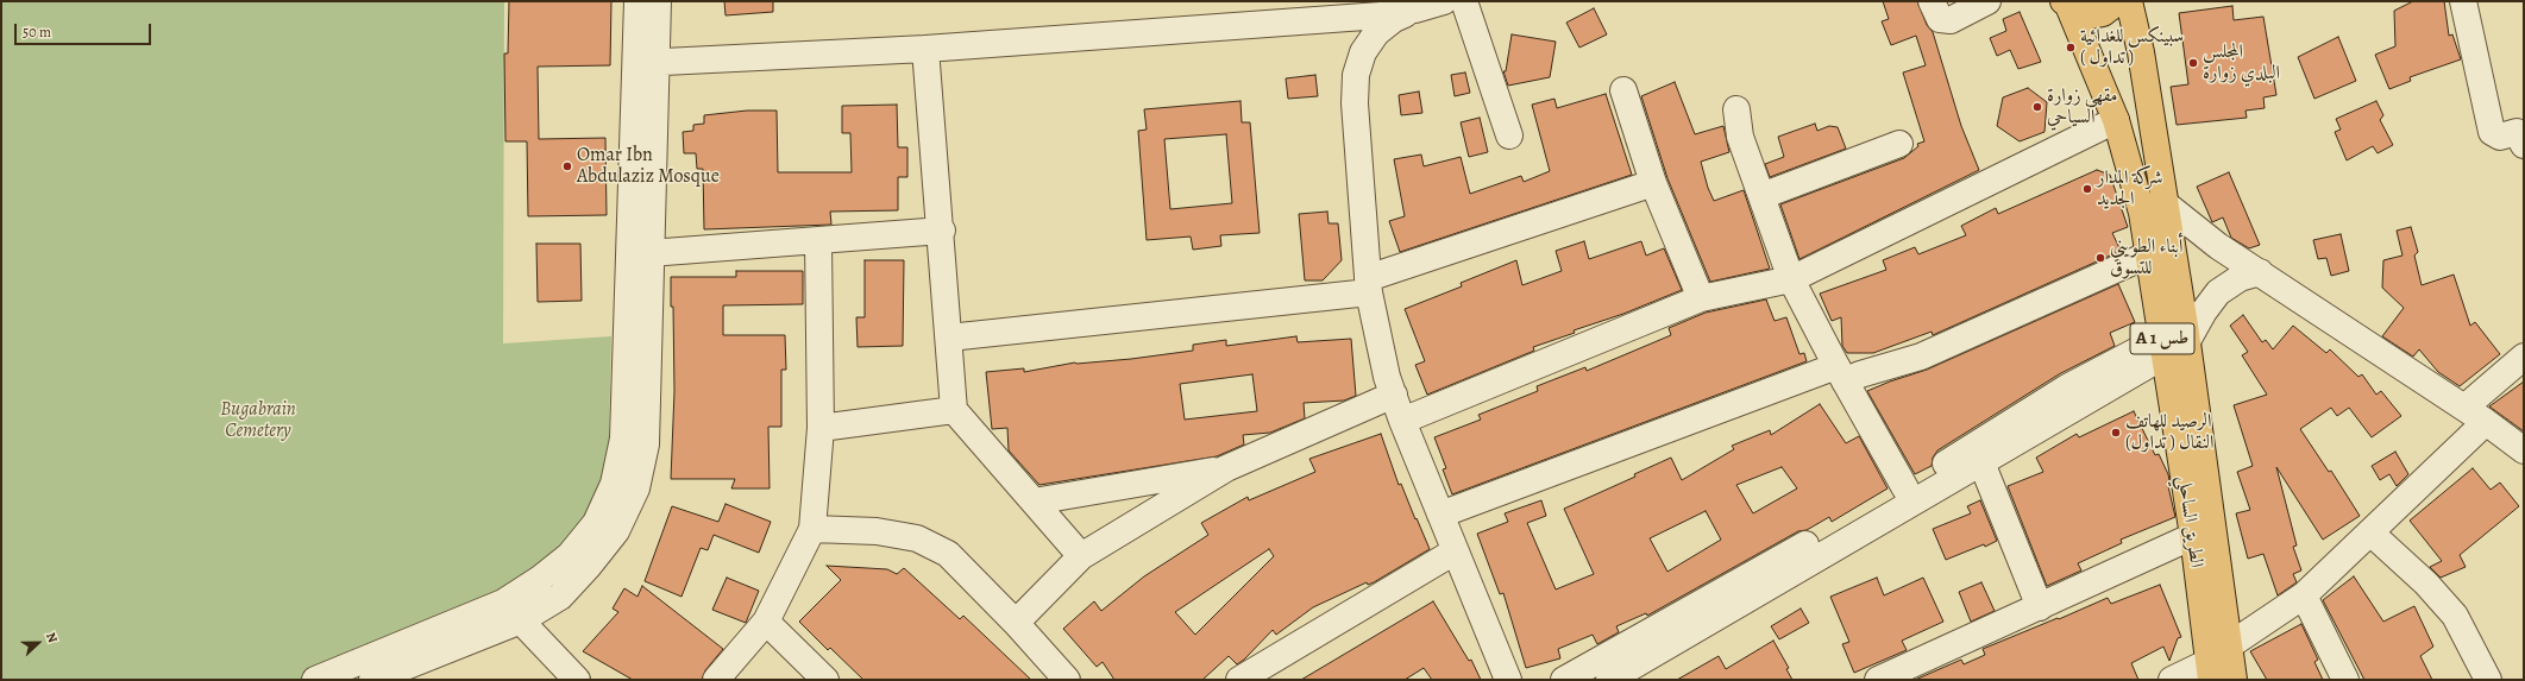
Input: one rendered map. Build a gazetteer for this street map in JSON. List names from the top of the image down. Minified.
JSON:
{"streets":{"highway":["A 1 طس","الطريق الساحلي"]},"parks":["Bugabrain Cemetery"],"places":["سبينكس للغدائية ( تداول )","المجلس البلدي زوارة","مقهي زوارة السياحي","Omar Ibn Abdulaziz Mosque","شركة المدار الجديد","أبناء الطويني للتسوق","الرصيد للهاتف النقال ( تداول)"],"scale_bar":"50 m","north":"right"}
